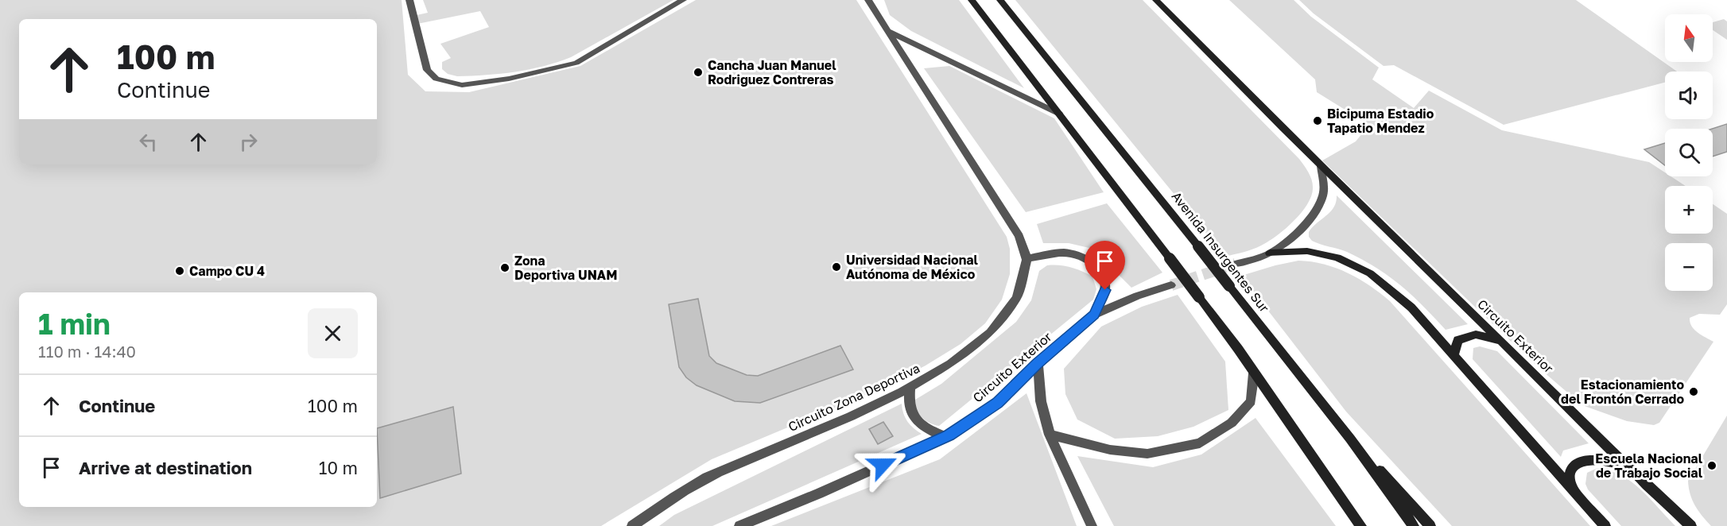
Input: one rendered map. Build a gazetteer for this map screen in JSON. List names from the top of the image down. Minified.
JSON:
{"streets":{"main road":["Avenida Insurgentes Sur","Circuito Exterior"],"street":["Circuito Zona Deportiva"]},"places":["Cancha Juan Manuel Rodriguez Contreras","Bicipuma Estadio Tapatio Mendez","Universidad Nacional Autónoma de México","Zona Deportiva UNAM","Campo CU 4","Estacionamiento del Frontón Cerrado","Escuela Nacional de Trabajo Social"],"north":"top","page":{"map_buttons":["+","−"],"turn":["100 m","Continue"],"heading":["1 min","110 m · 14:40"],"list":[{"name":"Continue","value":"100 m"},{"name":"Arrive at destination","value":"10 m"}]}}
